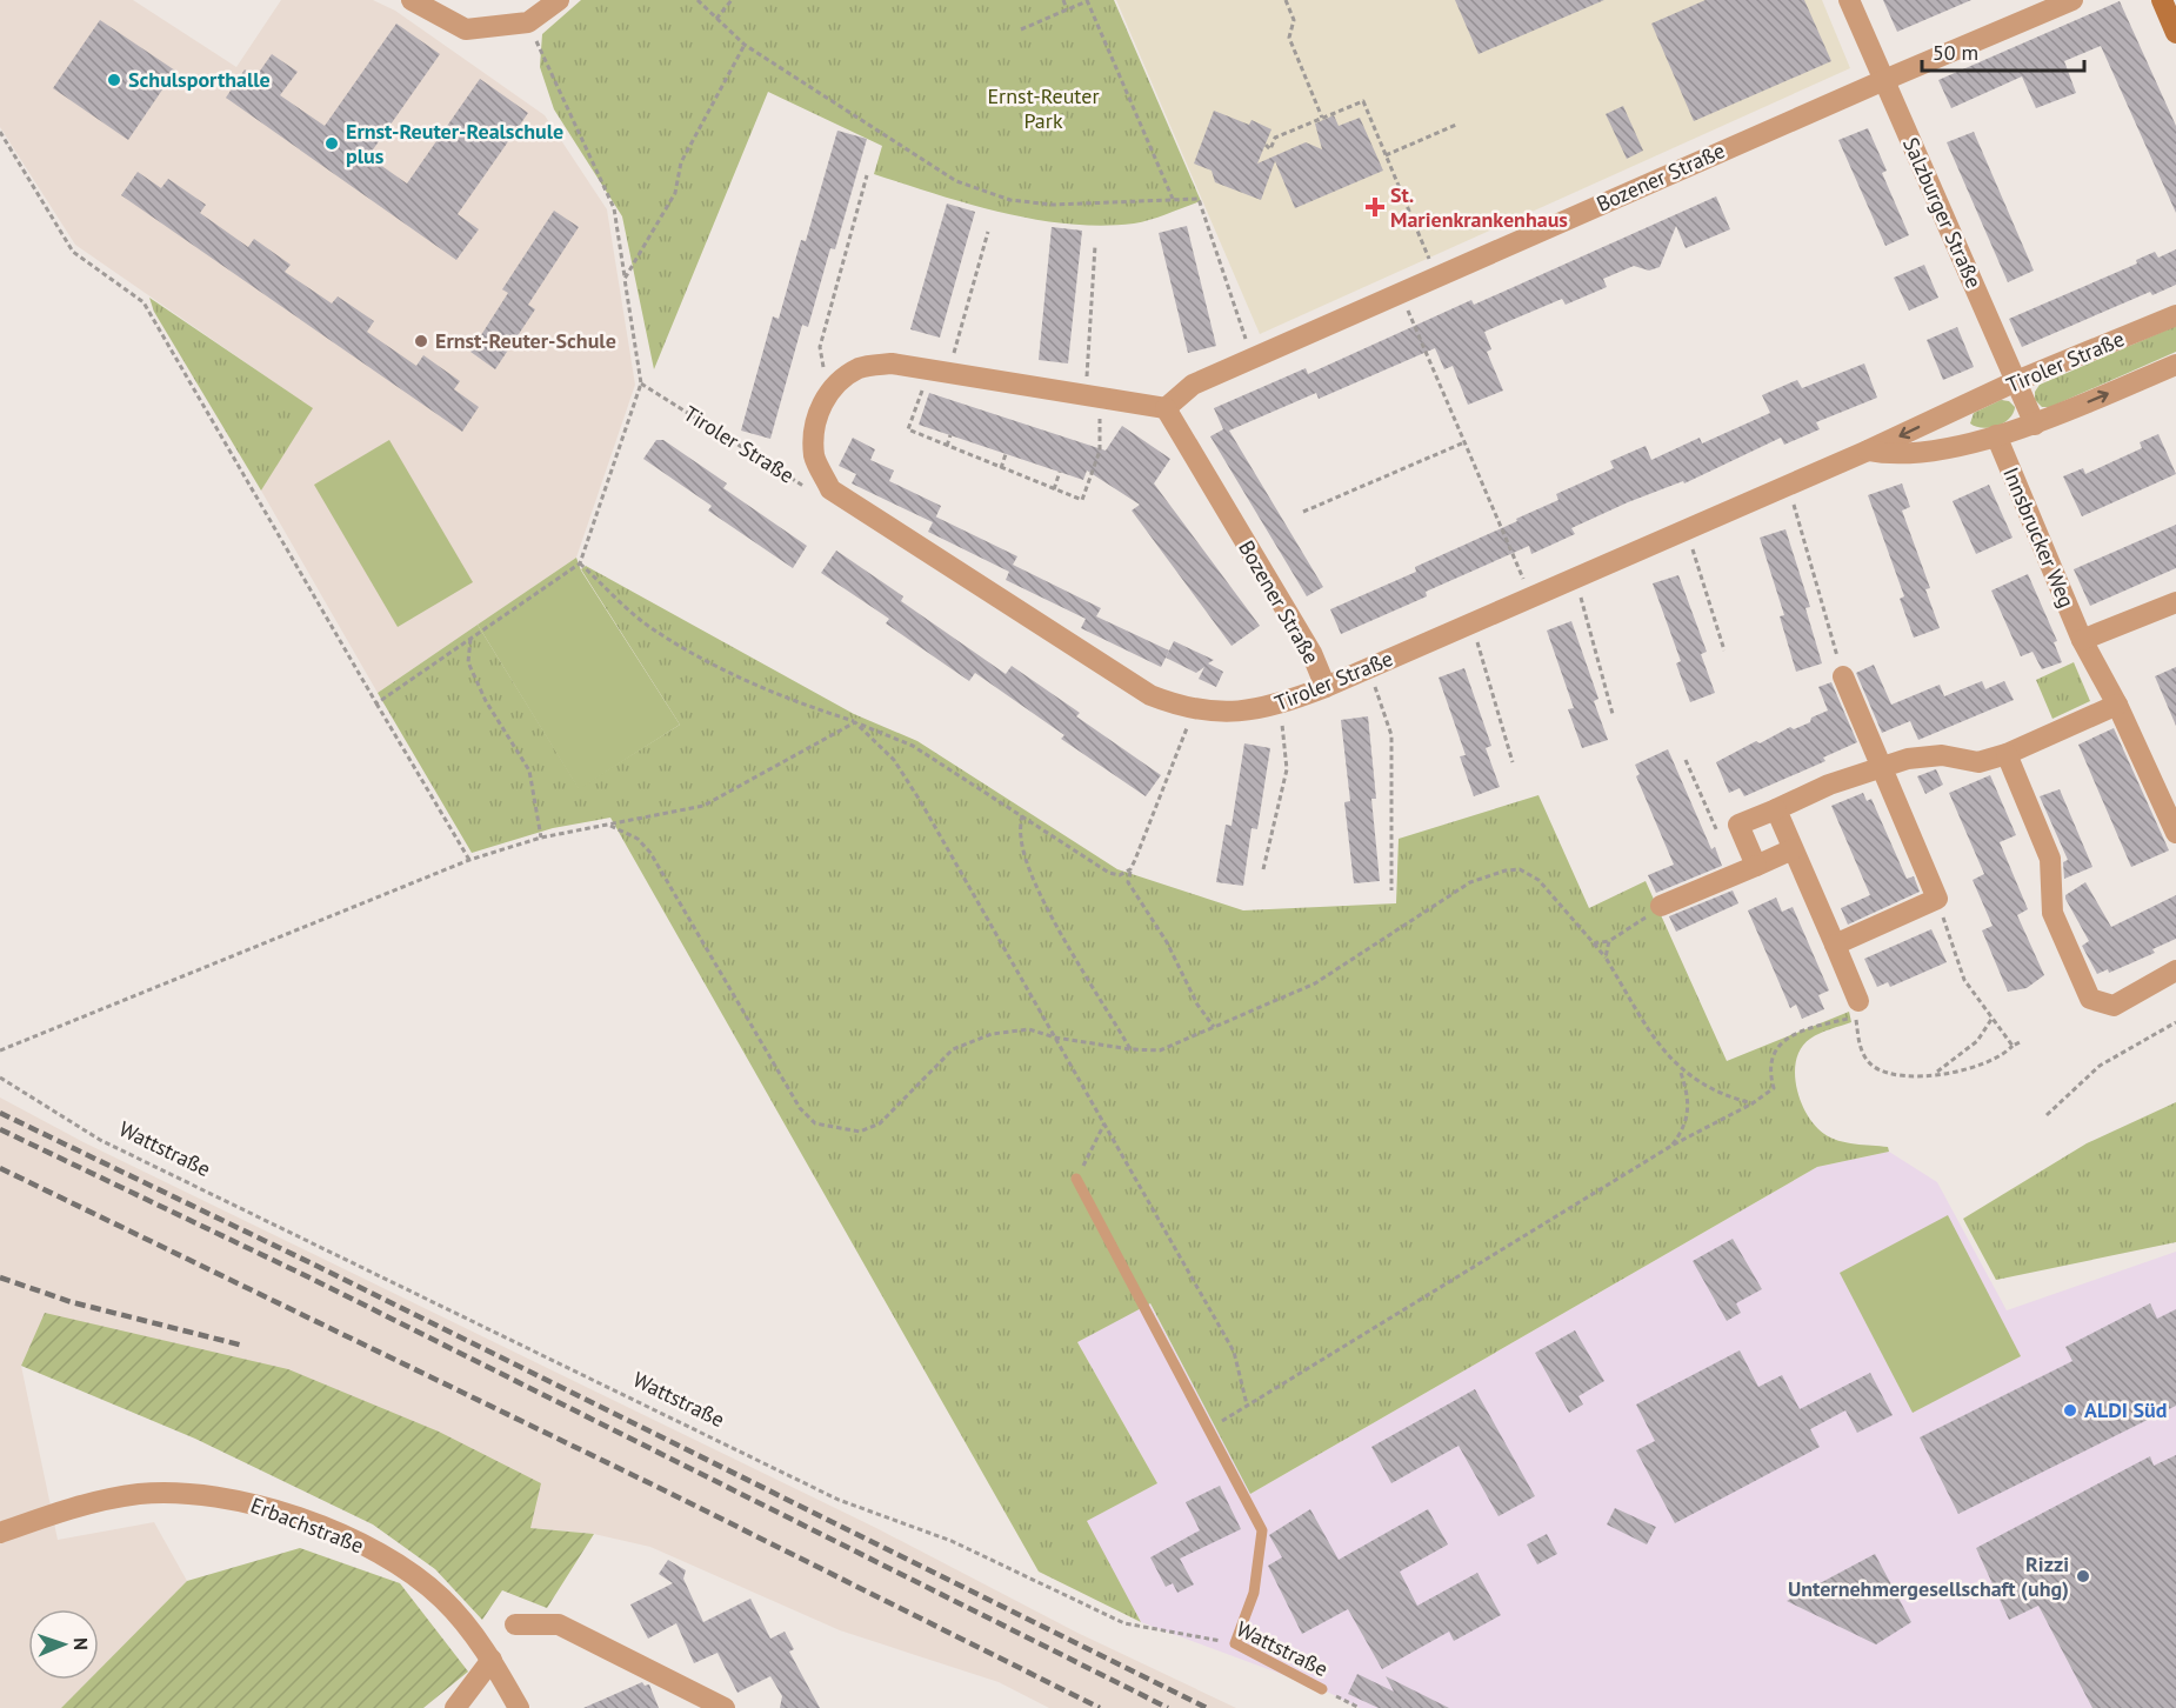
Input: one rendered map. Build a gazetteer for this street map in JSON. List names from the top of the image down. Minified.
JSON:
{"streets":{"street":["Bozener Straße","Salzburger Straße","Tiroler Straße","Innsbrucker Weg","Erbachstraße"],"lane":["Wattstraße"]},"crossings":[["Bozener Straße","Salzburger Straße"],["Bozener Straße","Tiroler Straße"],["Salzburger Straße","Tiroler Straße"],["Tiroler Straße","Innsbrucker Weg"]],"parks":["Ernst-Reuter Park"],"places":{"other":["Schulsporthalle","Ernst-Reuter-Realschule plus","Ernst-Reuter-Schule","ALDI Süd","Rizzi Unternehmergesellschaft (uhg)"],"health":["St. Marienkrankenhaus"]},"scale_bar":"50 m","north":"right"}
